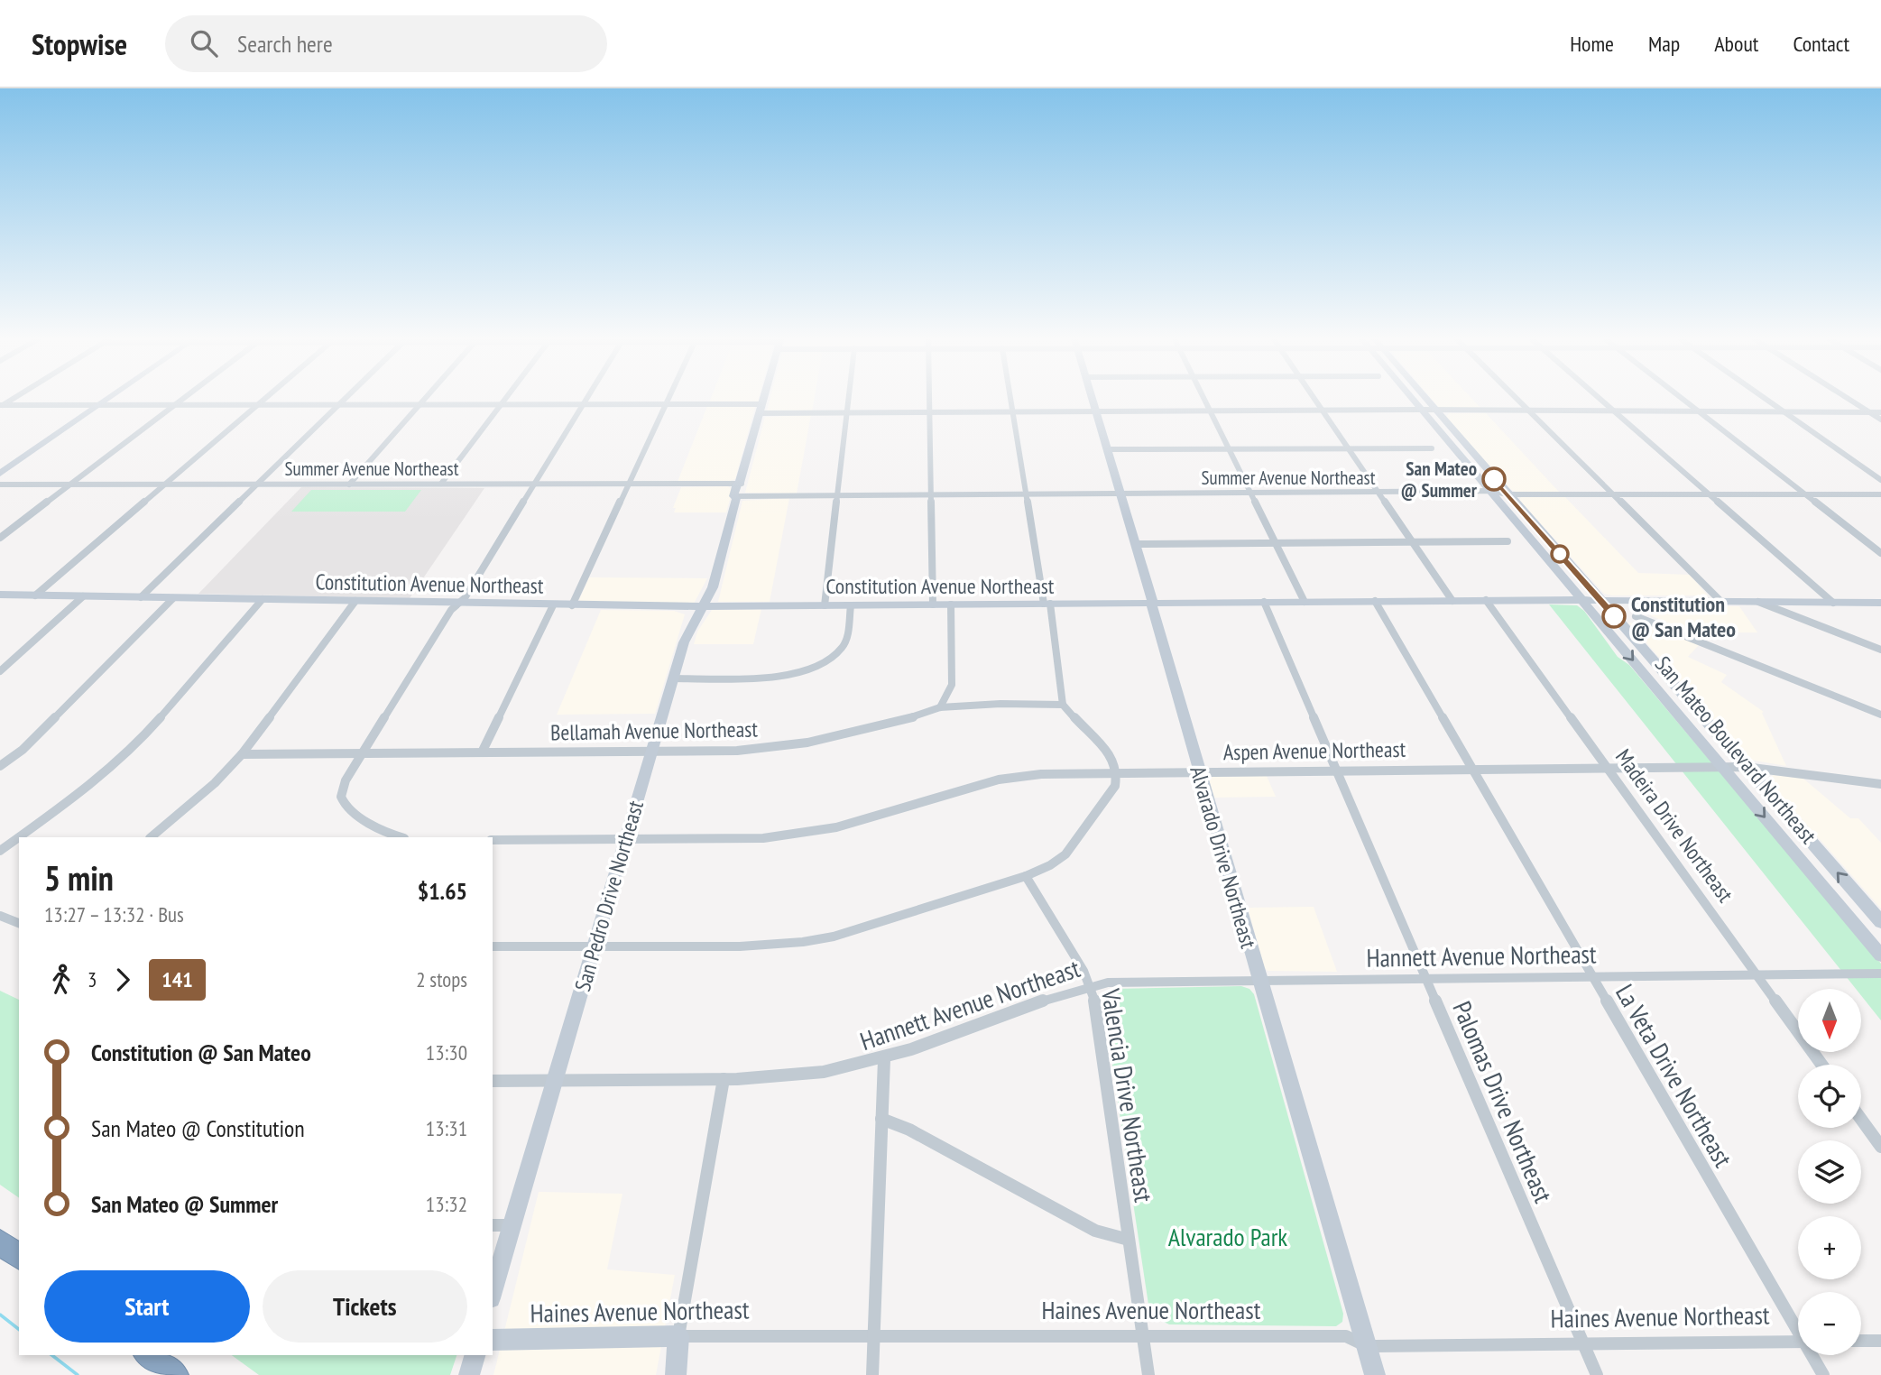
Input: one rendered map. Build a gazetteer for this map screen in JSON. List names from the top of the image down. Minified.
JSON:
{"streets":{"street":["Summer Avenue Northeast","Constitution Avenue Northeast","Bellamah Avenue Northeast","San Mateo Boulevard Northeast","Aspen Avenue Northeast","Madeira Drive Northeast","Alvarado Drive Northeast","San Pedro Drive Northeast","Hannett Avenue Northeast","La Veta Drive Northeast","Valencia Drive Northeast","Palomas Drive Northeast","Haines Avenue Northeast"]},"crossings":[["Summer Avenue Northeast","San Mateo Boulevard Northeast"],["Summer Avenue Northeast","Alvarado Drive Northeast"],["Summer Avenue Northeast","San Pedro Drive Northeast"],["Constitution Avenue Northeast","San Mateo Boulevard Northeast"],["Constitution Avenue Northeast","Madeira Drive Northeast"],["Constitution Avenue Northeast","Alvarado Drive Northeast"],["Constitution Avenue Northeast","San Pedro Drive Northeast"],["Constitution Avenue Northeast","La Veta Drive Northeast"],["Constitution Avenue Northeast","Palomas Drive Northeast"],["Bellamah Avenue Northeast","San Pedro Drive Northeast"],["San Mateo Boulevard Northeast","Aspen Avenue Northeast"],["Aspen Avenue Northeast","Madeira Drive Northeast"],["Aspen Avenue Northeast","Alvarado Drive Northeast"],["Aspen Avenue Northeast","San Pedro Drive Northeast"],["Aspen Avenue Northeast","La Veta Drive Northeast"],["Aspen Avenue Northeast","Palomas Drive Northeast"],["Madeira Drive Northeast","Hannett Avenue Northeast"],["Alvarado Drive Northeast","Hannett Avenue Northeast"],["Alvarado Drive Northeast","Haines Avenue Northeast"],["San Pedro Drive Northeast","Hannett Avenue Northeast"],["Hannett Avenue Northeast","La Veta Drive Northeast"],["Hannett Avenue Northeast","Valencia Drive Northeast"],["Hannett Avenue Northeast","Palomas Drive Northeast"],["Valencia Drive Northeast","Haines Avenue Northeast"],["Palomas Drive Northeast","Haines Avenue Northeast"]],"parks":["Alvarado Park"],"places":["San Mateo @ Summer","Constitution @ San Mateo"],"lines":["bus line 141"],"north":"bottom","page":{"header":"Stopwise","search":"Search here","nav":["Home","Map","About","Contact"],"heading":["5 min","13:27 – 13:32 · Bus","$1.65"],"legs":["3","141","2 stops"],"map_buttons":["+","−"],"list":[{"name":"Constitution @ San Mateo","value":"13:30"},{"name":"San Mateo @ Constitution","value":"13:31"},{"name":"San Mateo @ Summer","value":"13:32"}],"buttons":["Start","Tickets"]}}
